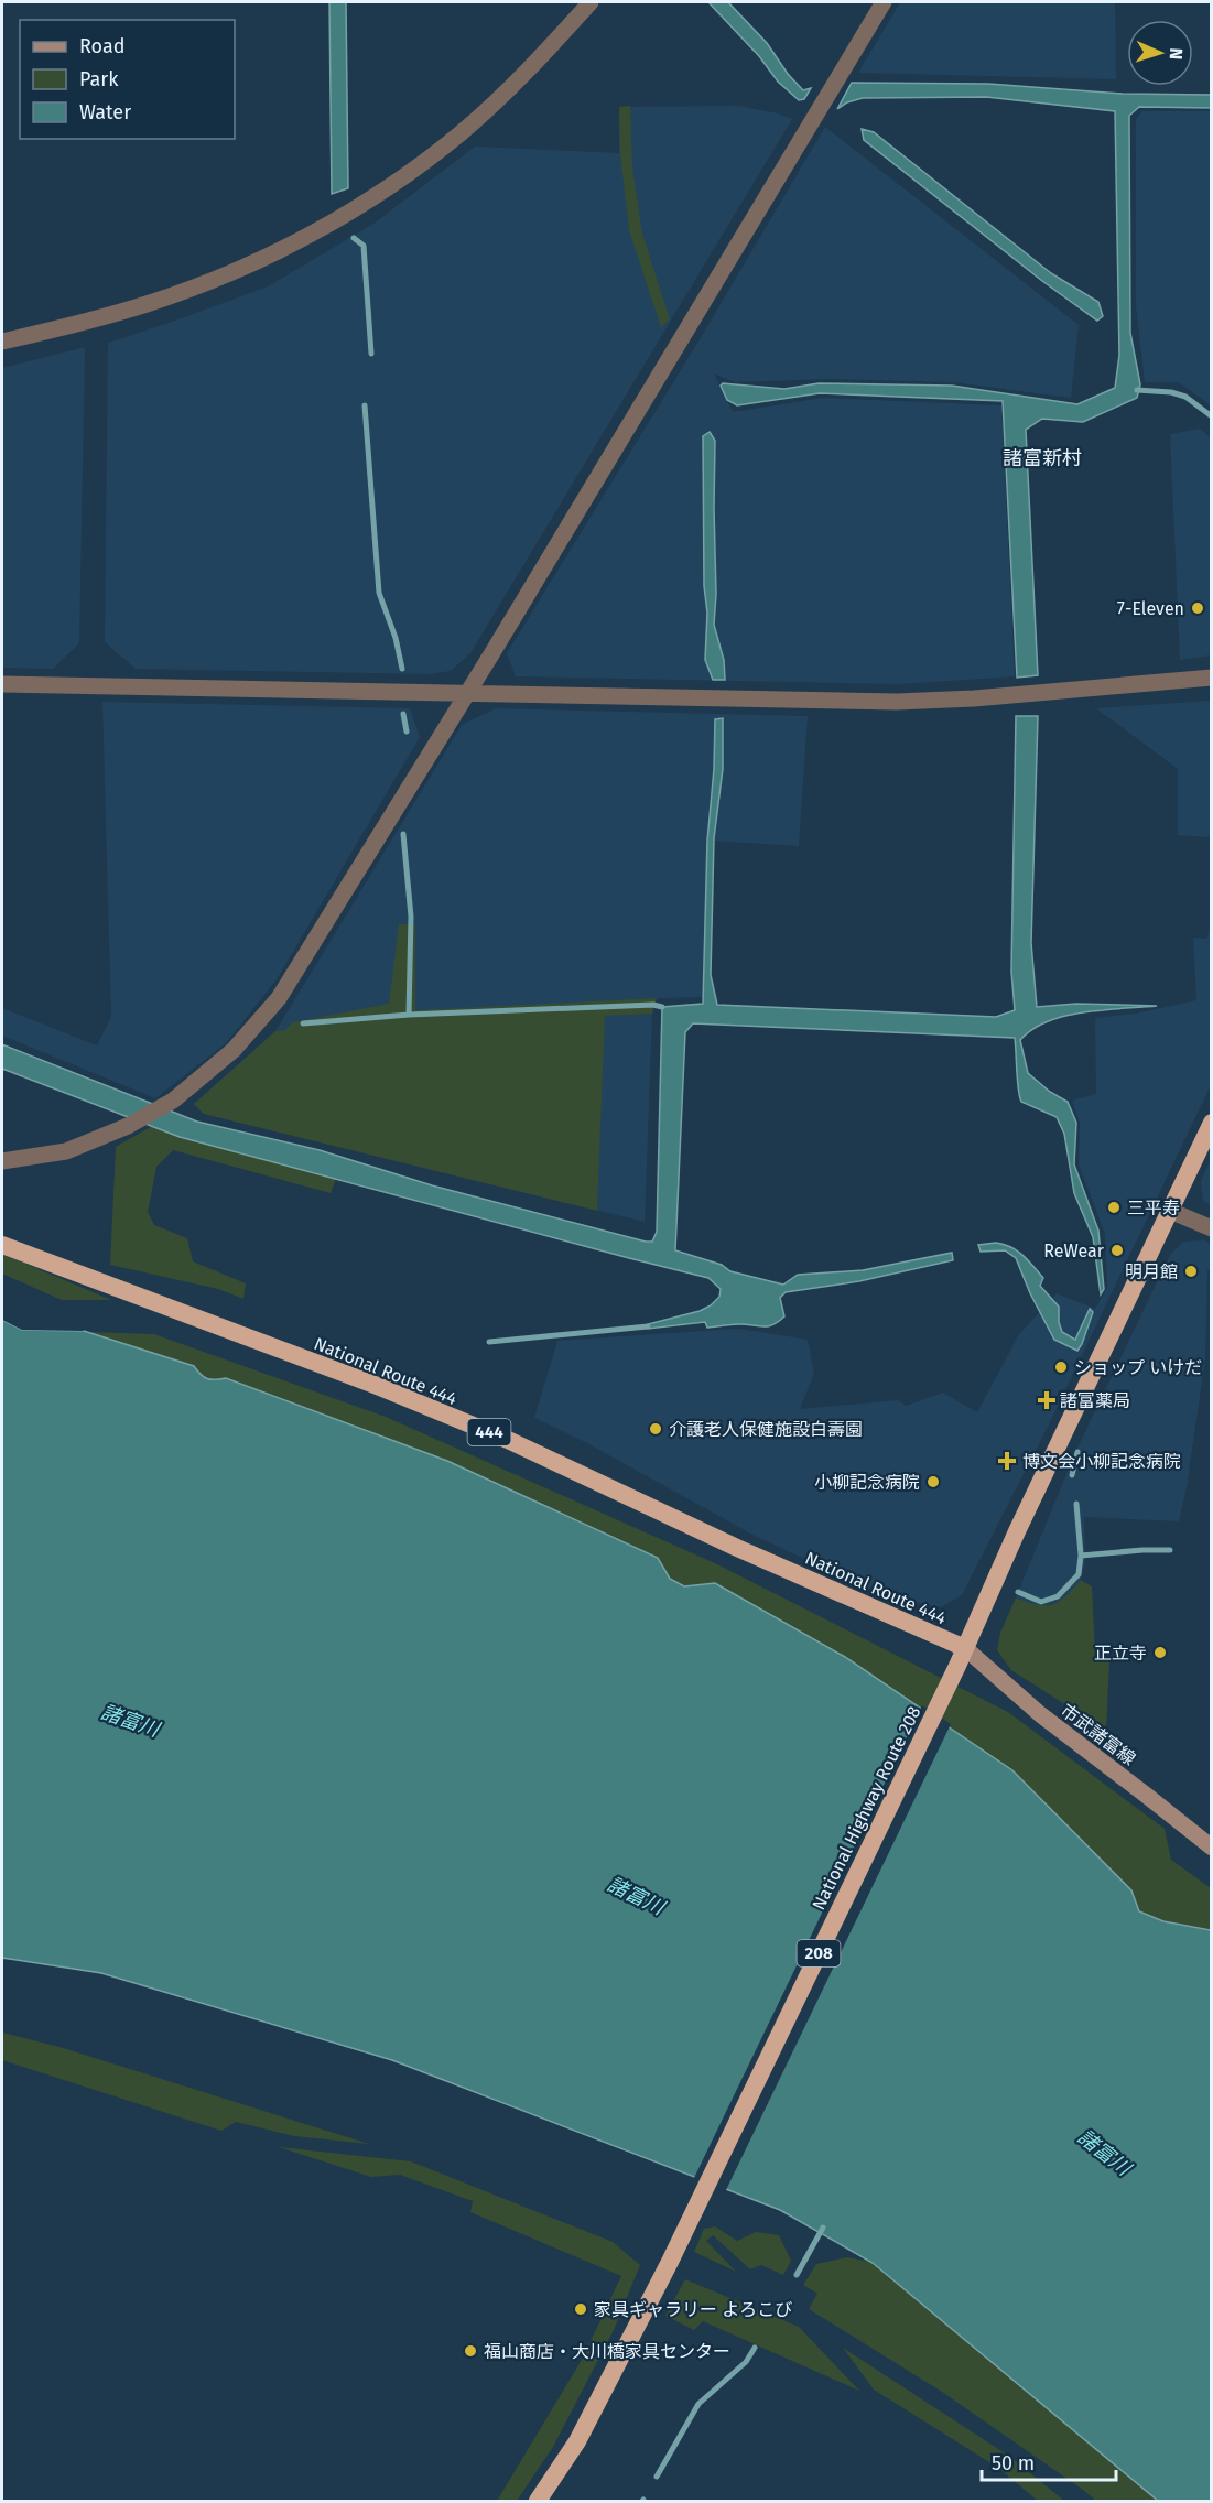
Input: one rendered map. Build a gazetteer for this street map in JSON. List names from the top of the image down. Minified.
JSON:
{"streets":{"highway":["National Route 444","444","National Highway Route 208","208"],"main road":["市武諸富線"]},"crossings":[["National Route 444","市武諸富線"],["National Route 444","National Highway Route 208"],["市武諸富線","National Highway Route 208"]],"districts":["諸富新村"],"water":["諸富川"],"places":{"other":["7-Eleven","三平寿","ReWear","明月館","ショップ いけだ","介護老人保健施設白壽園","小柳記念病院","正立寺","家具ギャラリー よろこび","福山商店・大川橋家具センター"],"health":["諸富薬局","博文会小柳記念病院"]},"legend":["Road","Park","Water"],"scale_bar":"50 m","north":"right"}
